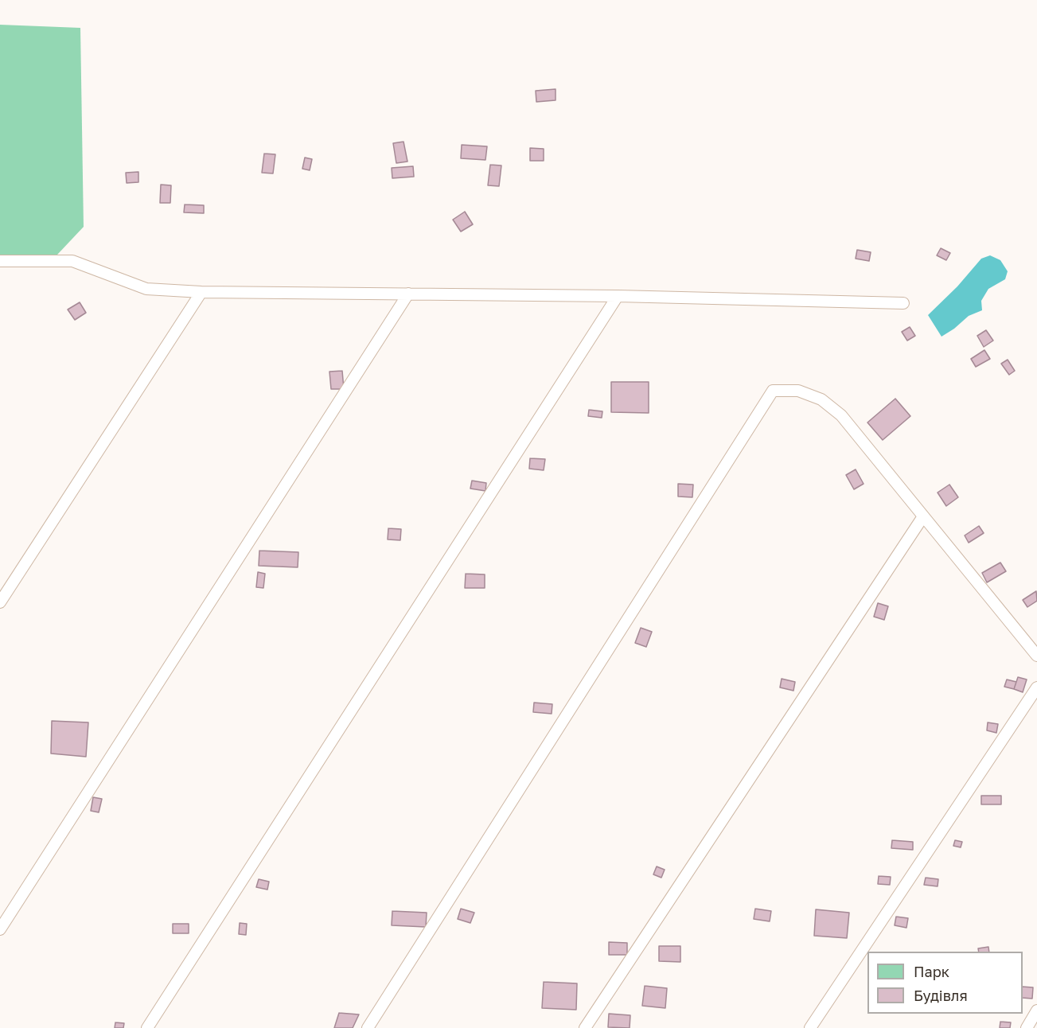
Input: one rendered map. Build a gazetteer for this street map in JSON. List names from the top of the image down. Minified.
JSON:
{"legend":["Парк","Будівля"]}
